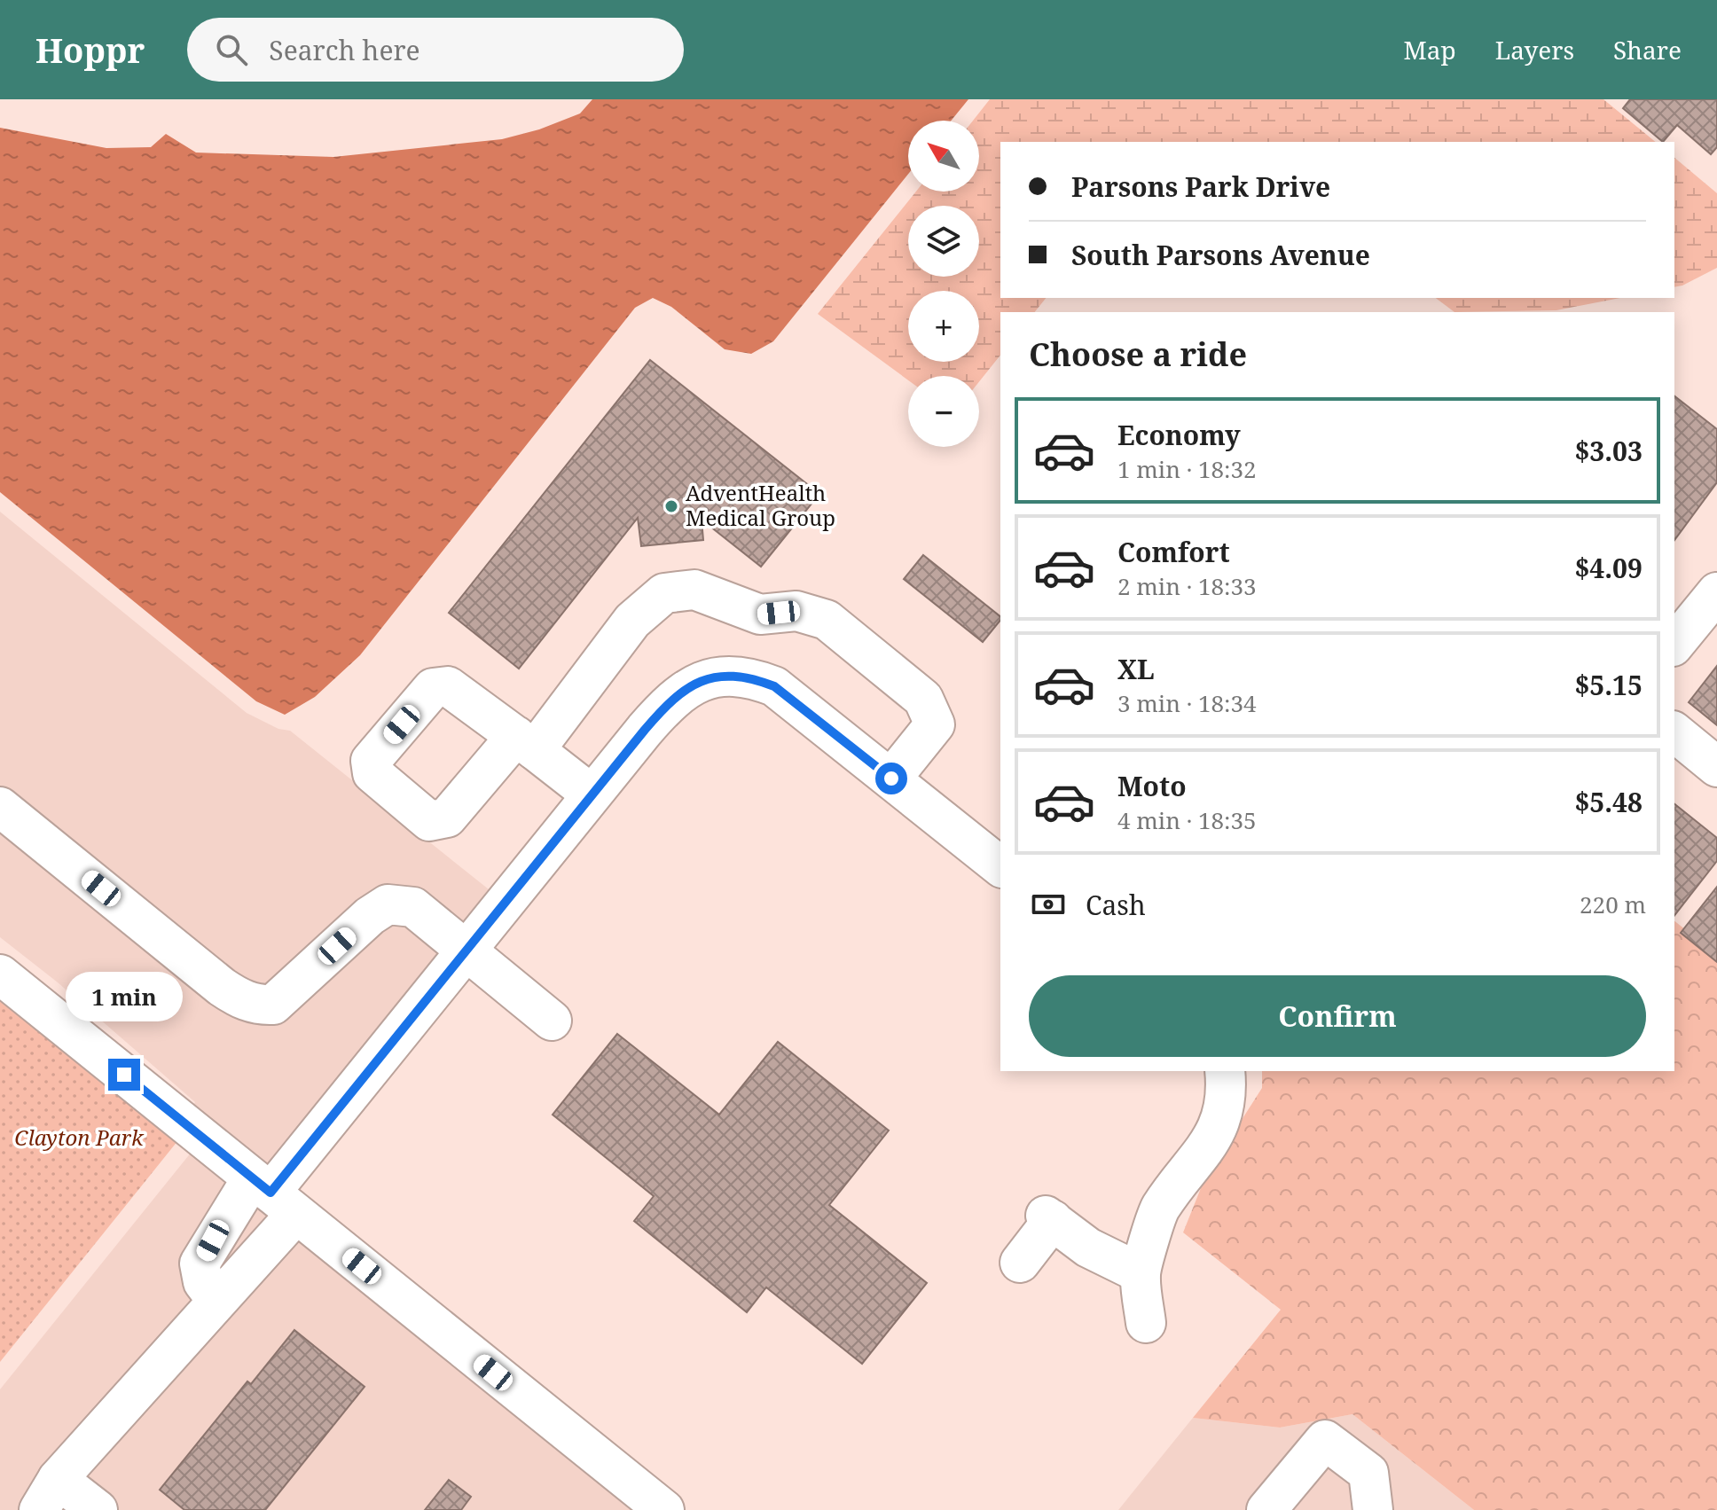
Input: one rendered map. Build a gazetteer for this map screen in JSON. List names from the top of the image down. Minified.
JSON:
{"parks":["Clayton Park"],"places":["AdventHealth Medical Group"],"north":"top left","page":{"header":"Hoppr","search":"Search here","nav":["Map","Layers","Share"],"map_buttons":["+","−"],"banner":["Parsons Park Drive","South Parsons Avenue"],"heading":"Choose a ride","list":[{"name":"Economy","note":"1 min · 18:32","value":"$3.03"},{"name":"Comfort","note":"2 min · 18:33","value":"$4.09"},{"name":"XL","note":"3 min · 18:34","value":"$5.15"},{"name":"Moto","note":"4 min · 18:35","value":"$5.48"}],"pay":["Cash","220 m"],"buttons":"Confirm","bubble":"1 min"}}
